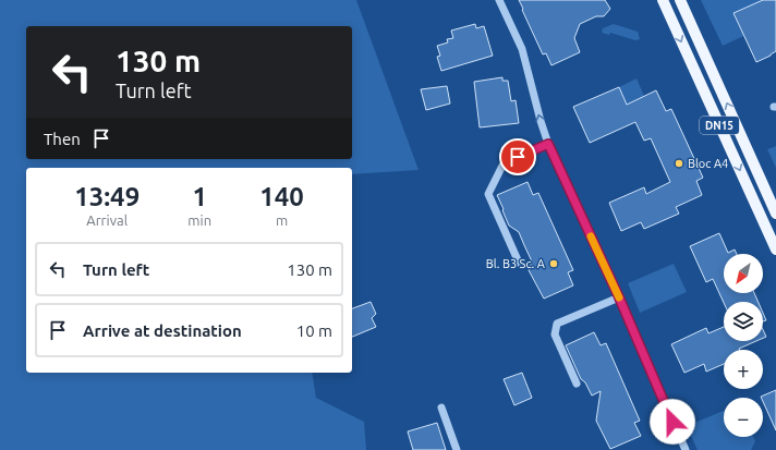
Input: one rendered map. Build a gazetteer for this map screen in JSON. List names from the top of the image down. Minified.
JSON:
{"streets":{"main road":["DN15"]},"places":["Bloc A4","Bl. B3 Sc. A"],"north":"bottom left","page":{"turn":["130 m","Turn left"],"then":"Then","eta":["13:49","Arrival","1","min","140","m"],"list":[{"name":"Turn left","value":"130 m"},{"name":"Arrive at destination","value":"10 m"}],"map_buttons":["+","−"]}}
